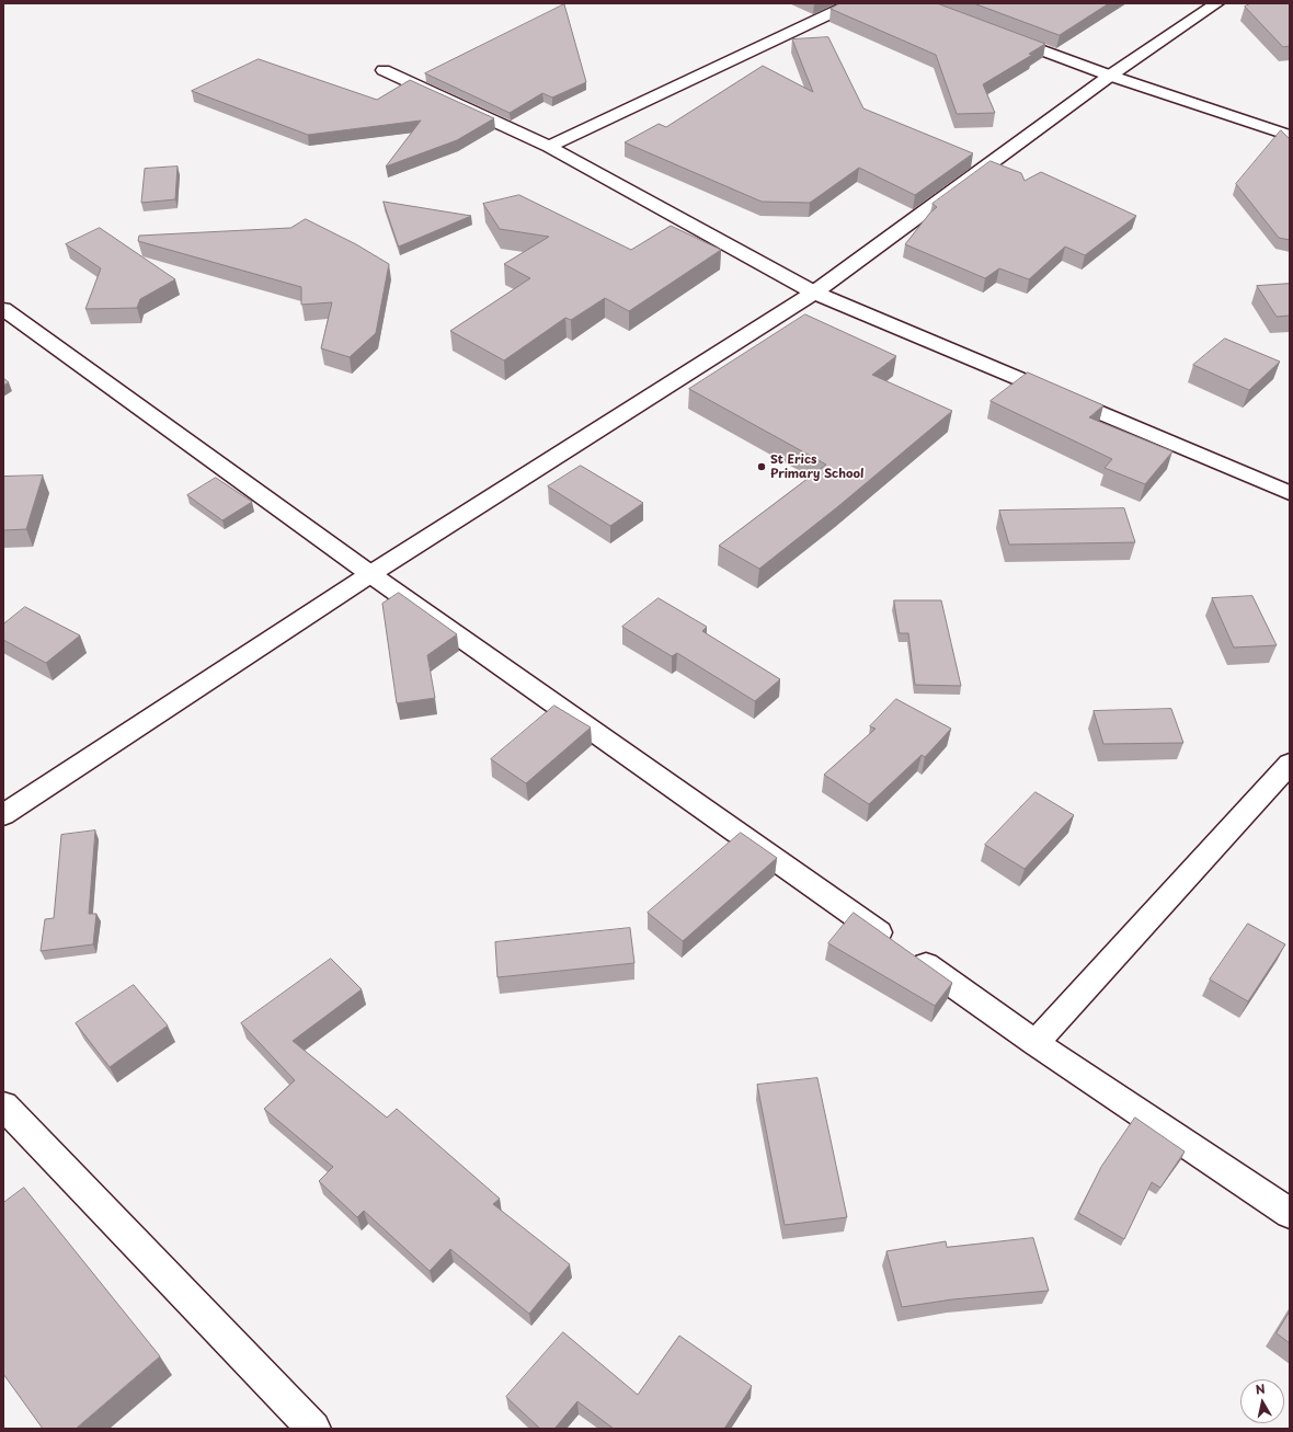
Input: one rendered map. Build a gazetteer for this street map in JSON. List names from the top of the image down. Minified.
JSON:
{"places":["St Erics Primary School"],"north":"top"}
